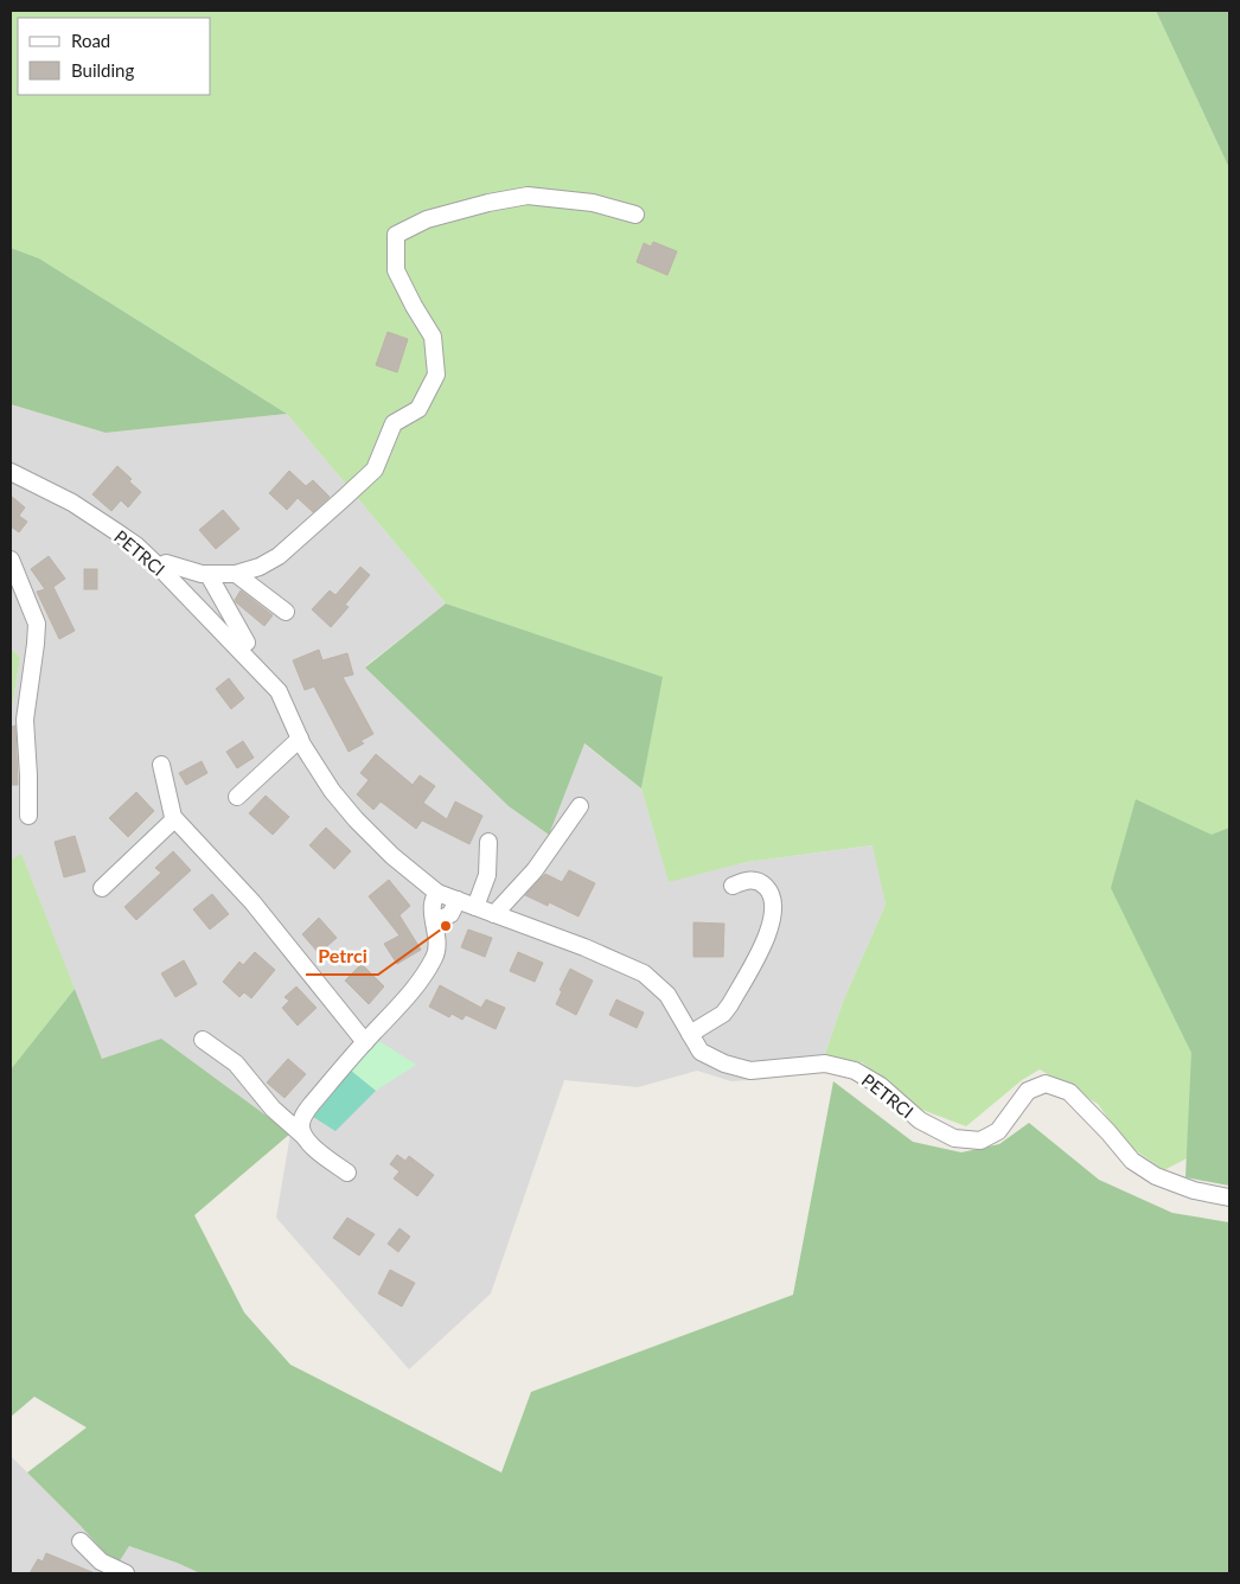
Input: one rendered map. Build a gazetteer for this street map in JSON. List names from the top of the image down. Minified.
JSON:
{"streets":{"street":["PETRCI"]},"places":["Petrci"],"legend":["Road","Building"]}
